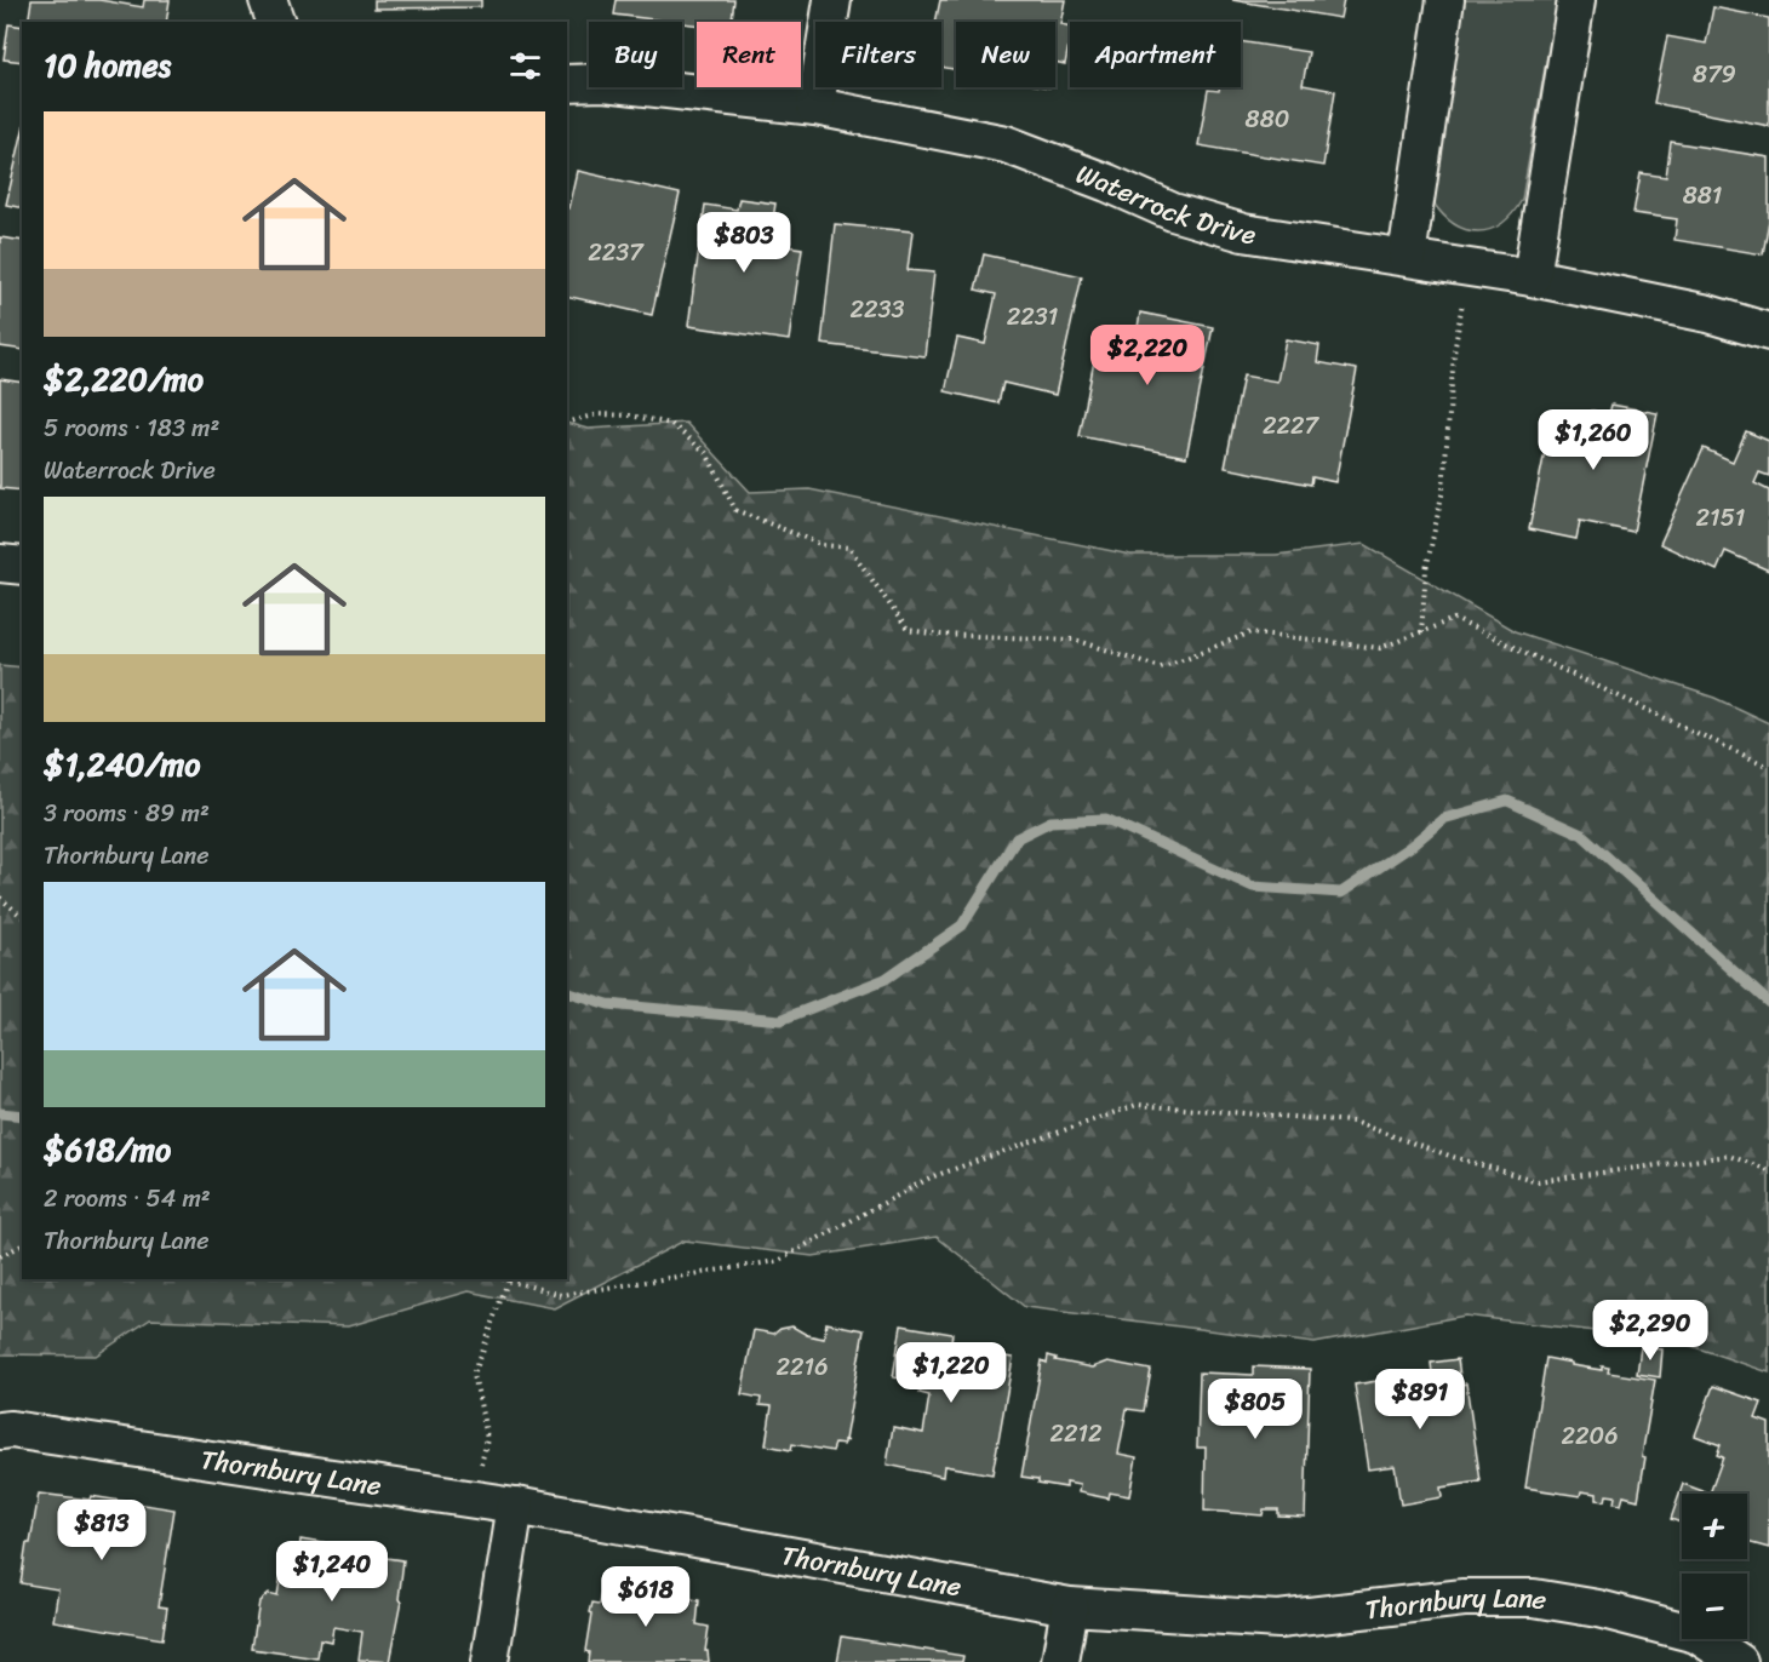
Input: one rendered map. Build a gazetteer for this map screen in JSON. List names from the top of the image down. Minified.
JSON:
{"streets":{"street":["Waterrock Drive","Thornbury Lane"]},"house_numbers":["879","880","881","2237","2233","2231","2227","2151","2216","2212","2206"],"page":{"chip":["Buy","Rent","Filters","New","Apartment"],"heading":"10 homes","list":[{"name":"$2,220/mo","note":"5 rooms · 183 m² · Waterrock Drive"},{"name":"$1,240/mo","note":"3 rooms · 89 m² · Thornbury Lane"},{"name":"$618/mo","note":"2 rooms · 54 m² · Thornbury Lane"}],"price":["$803","$2,220","$1,260","$2,290","$1,220","$891","$805","$813","$1,240","$618"],"map_buttons":["+","−"]}}
